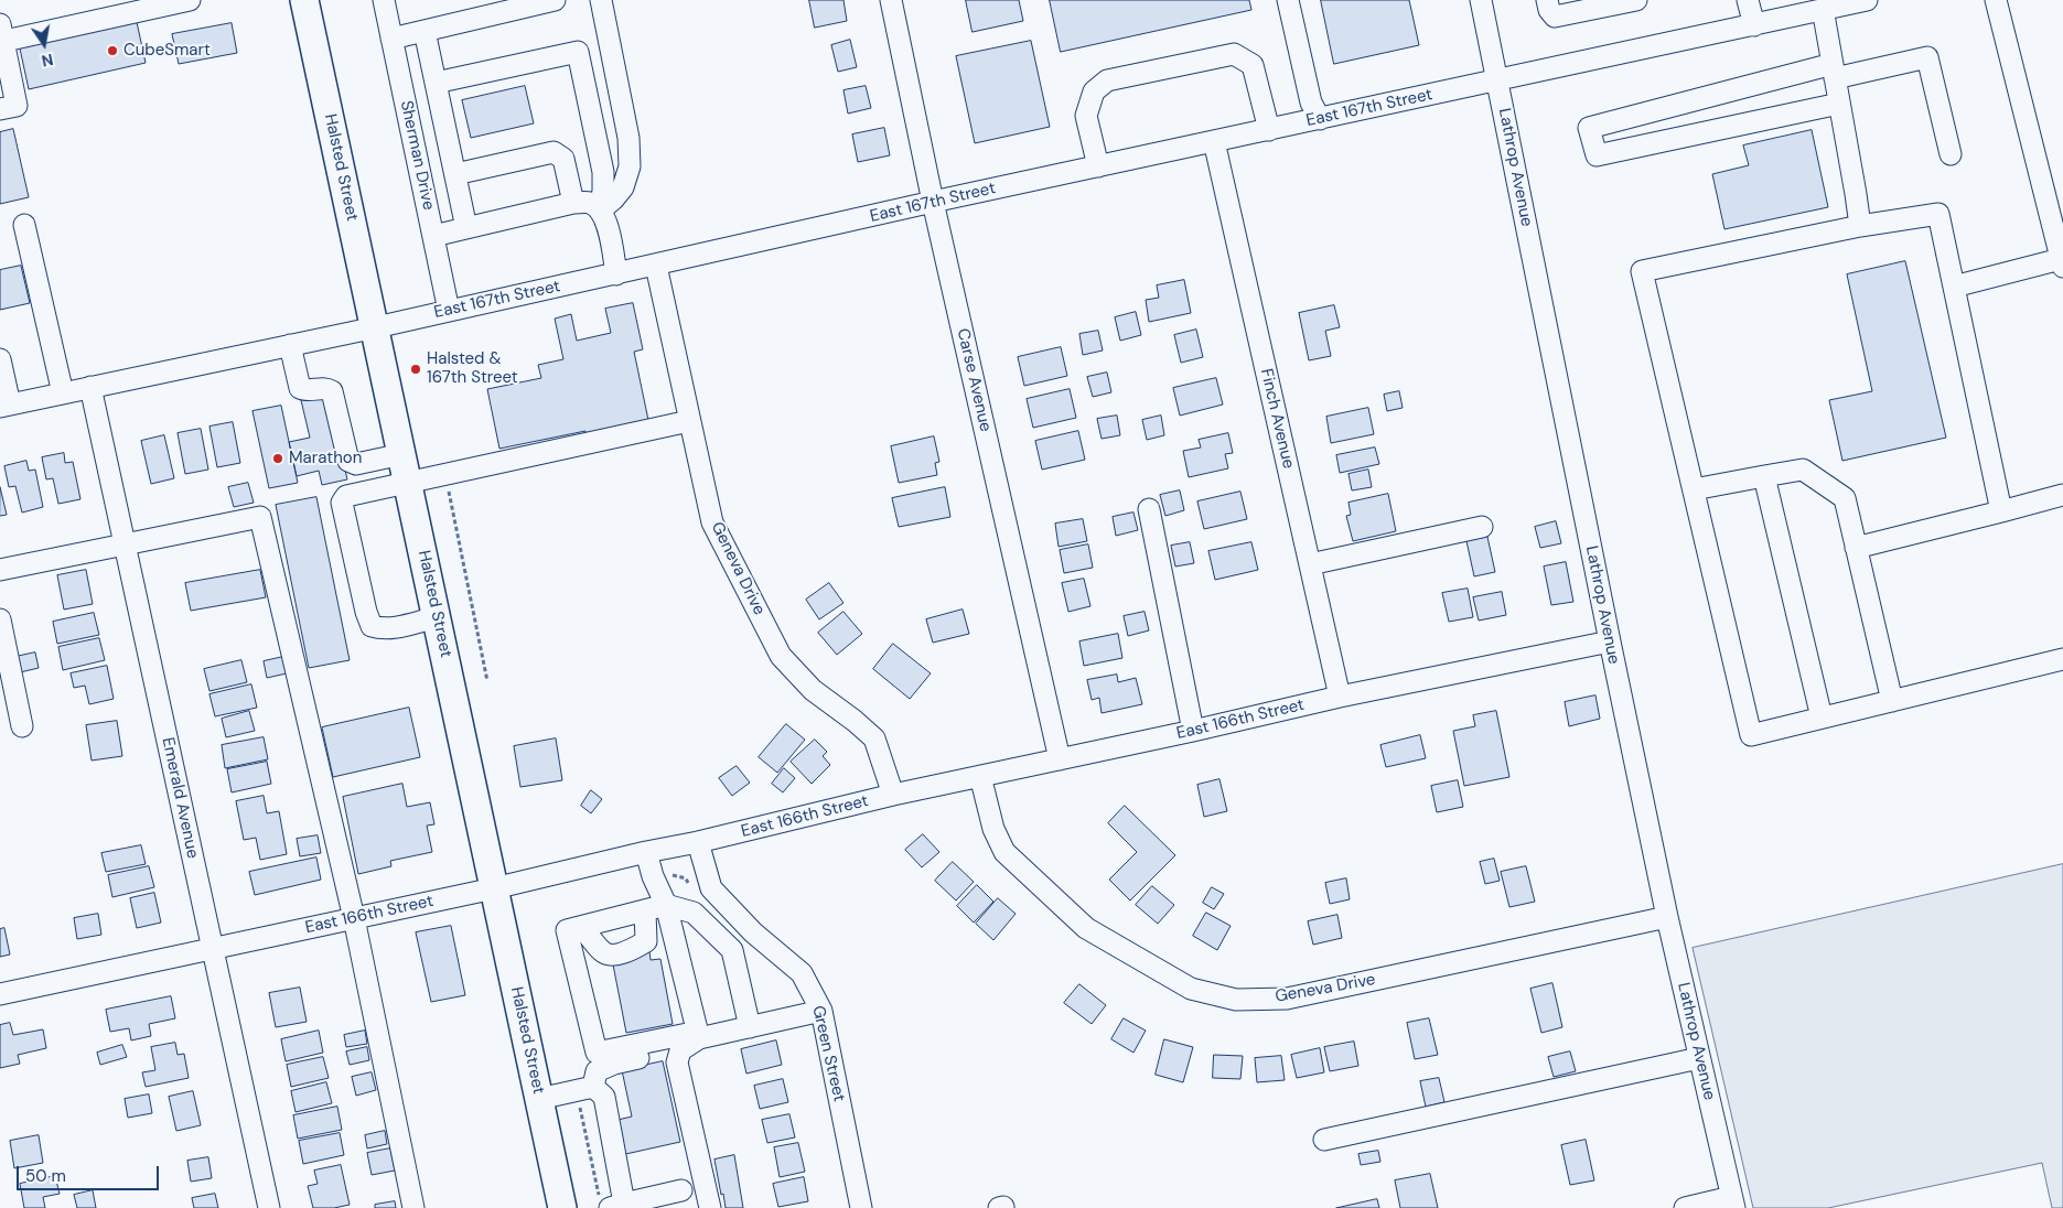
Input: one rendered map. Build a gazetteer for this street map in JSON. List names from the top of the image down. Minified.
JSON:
{"streets":{"main road":["Halsted Street"],"street":["East 167th Street","Sherman Drive","Lathrop Avenue","Carse Avenue","Finch Avenue","Geneva Drive","East 166th Street","Emerald Avenue","Green Street"]},"crossings":[["East 167th Street","Sherman Drive"],["East 167th Street","Halsted Street"],["East 167th Street","Lathrop Avenue"],["East 167th Street","Carse Avenue"],["East 167th Street","Finch Avenue"],["East 167th Street","Geneva Drive"],["East 167th Street","Emerald Avenue"],["Halsted Street","East 166th Street"],["Lathrop Avenue","Geneva Drive"],["Lathrop Avenue","East 166th Street"],["Carse Avenue","East 166th Street"],["Finch Avenue","East 166th Street"],["Geneva Drive","East 166th Street"],["East 166th Street","Emerald Avenue"],["East 166th Street","Green Street"]],"places":["CubeSmart","Halsted & 167th Street","Marathon"],"scale_bar":"50 m","north":"bottom"}
